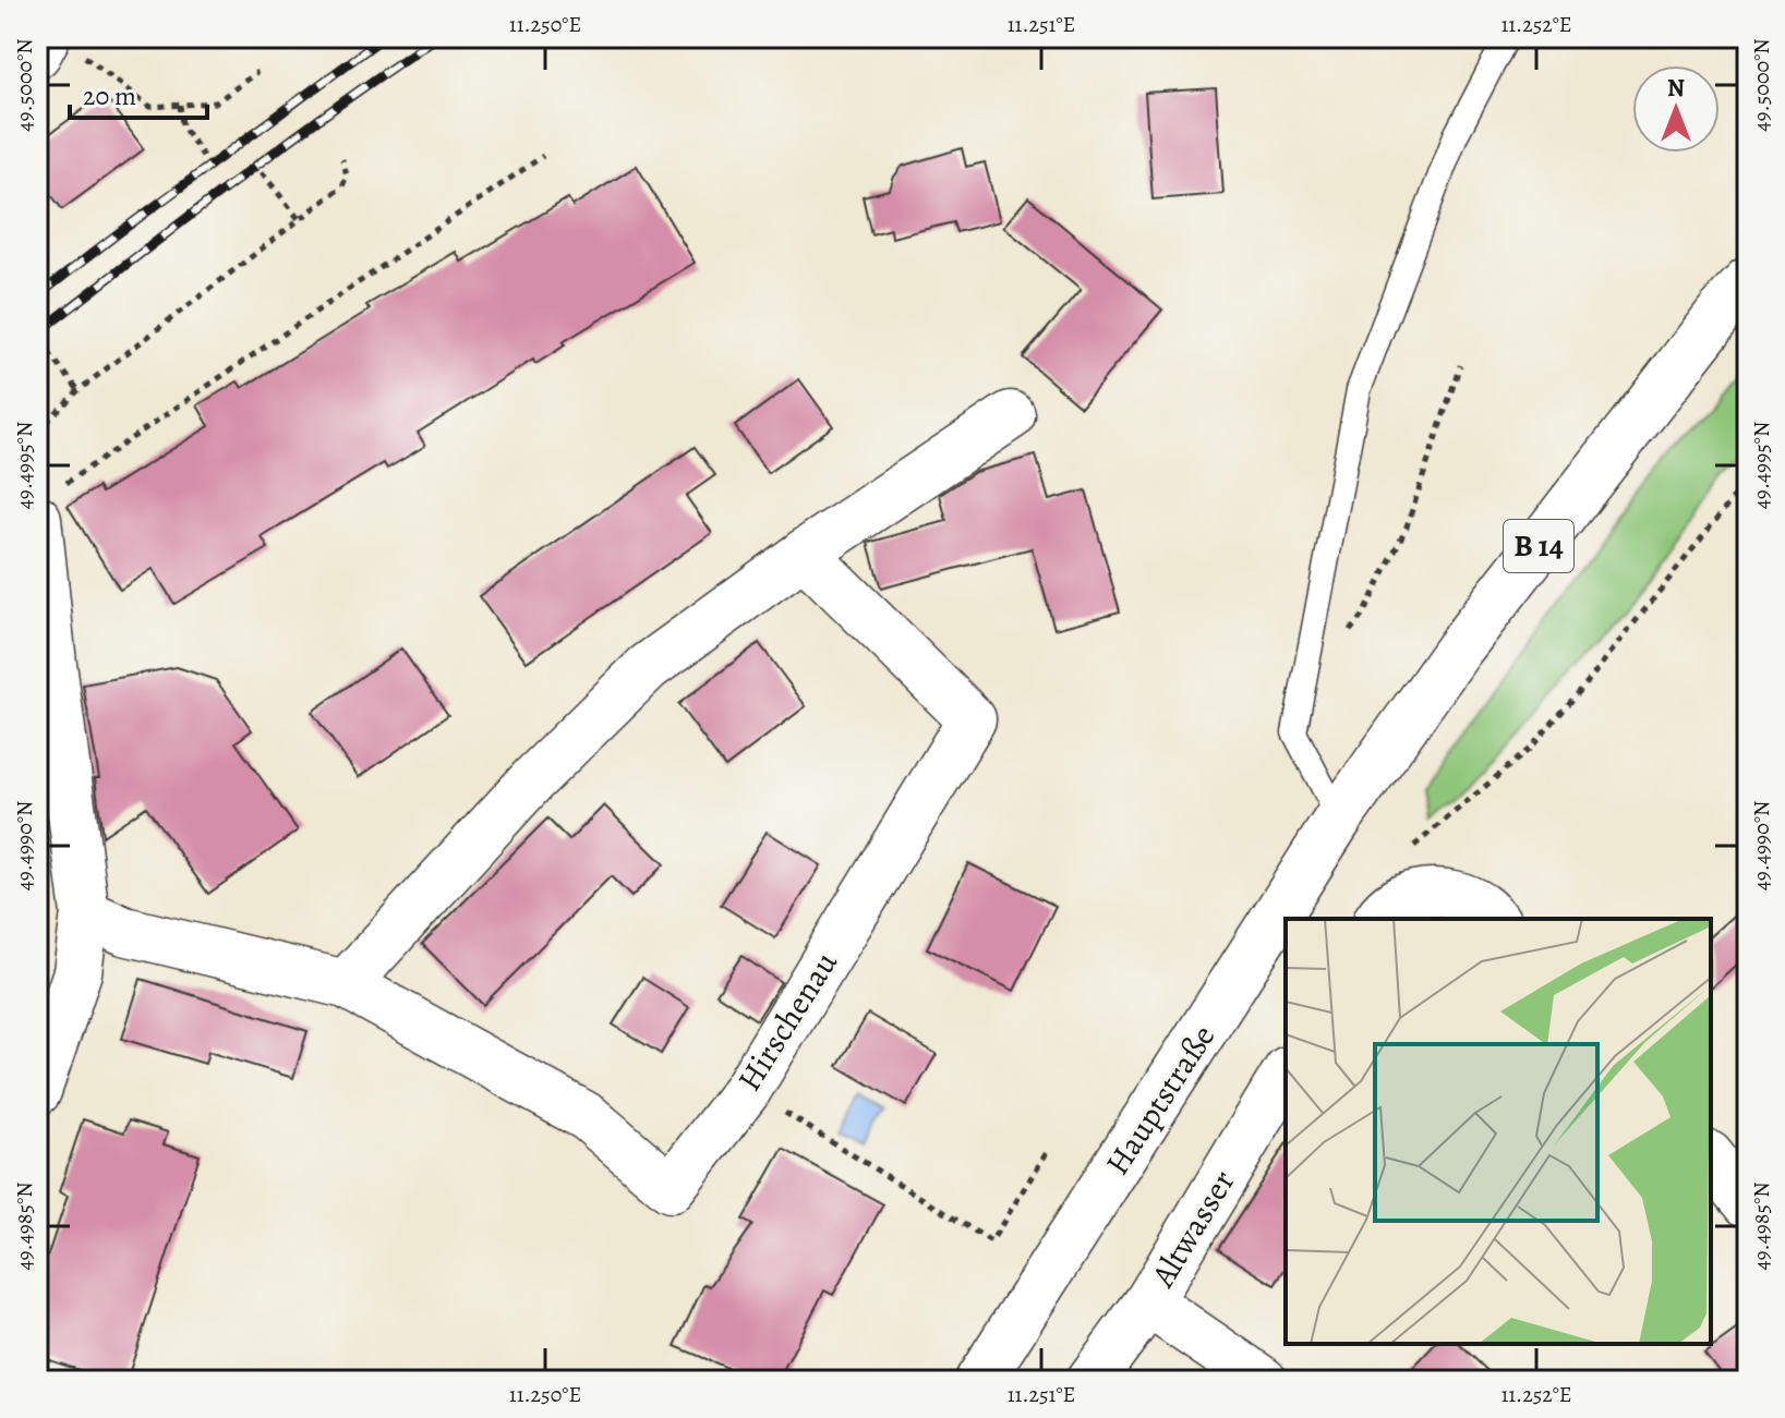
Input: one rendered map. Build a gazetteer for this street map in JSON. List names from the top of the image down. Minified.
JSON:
{"streets":{"street":["B 14","Hirschenau","Hauptstraße","Altwasser"]},"crossings":[["B 14","Hauptstraße"]],"scale_bar":"20 m","north":"top","coordinates":["11.250°E","11.251°E","11.252°E","49.5000°N","49.4995°N","49.4990°N","49.4985°N"]}
